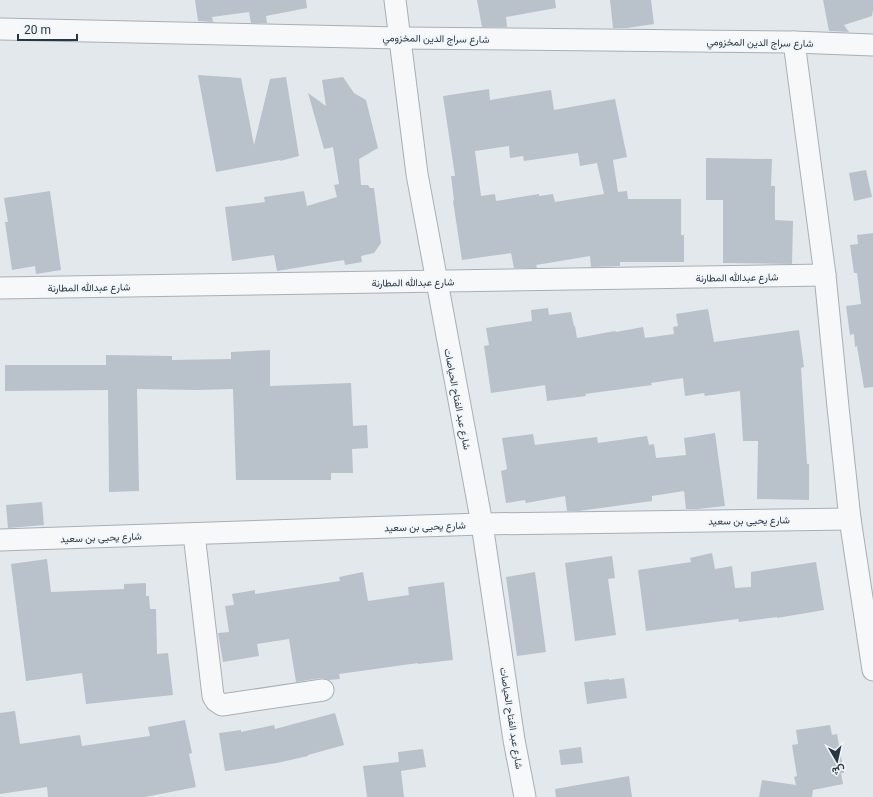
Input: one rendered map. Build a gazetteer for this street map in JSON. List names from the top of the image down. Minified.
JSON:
{"streets":{"street":["شارع سراج الدين المخزومي","شارع عبدالله المطارنة","شارع عبد الفتاح الحياصات","شارع يحيى بن سعيد"]},"crossings":[["شارع سراج الدين المخزومي","شارع عبد الفتاح الحياصات"],["شارع عبدالله المطارنة","شارع عبد الفتاح الحياصات"],["شارع عبد الفتاح الحياصات","شارع يحيى بن سعيد"]],"scale_bar":"20 m","north":"bottom"}
